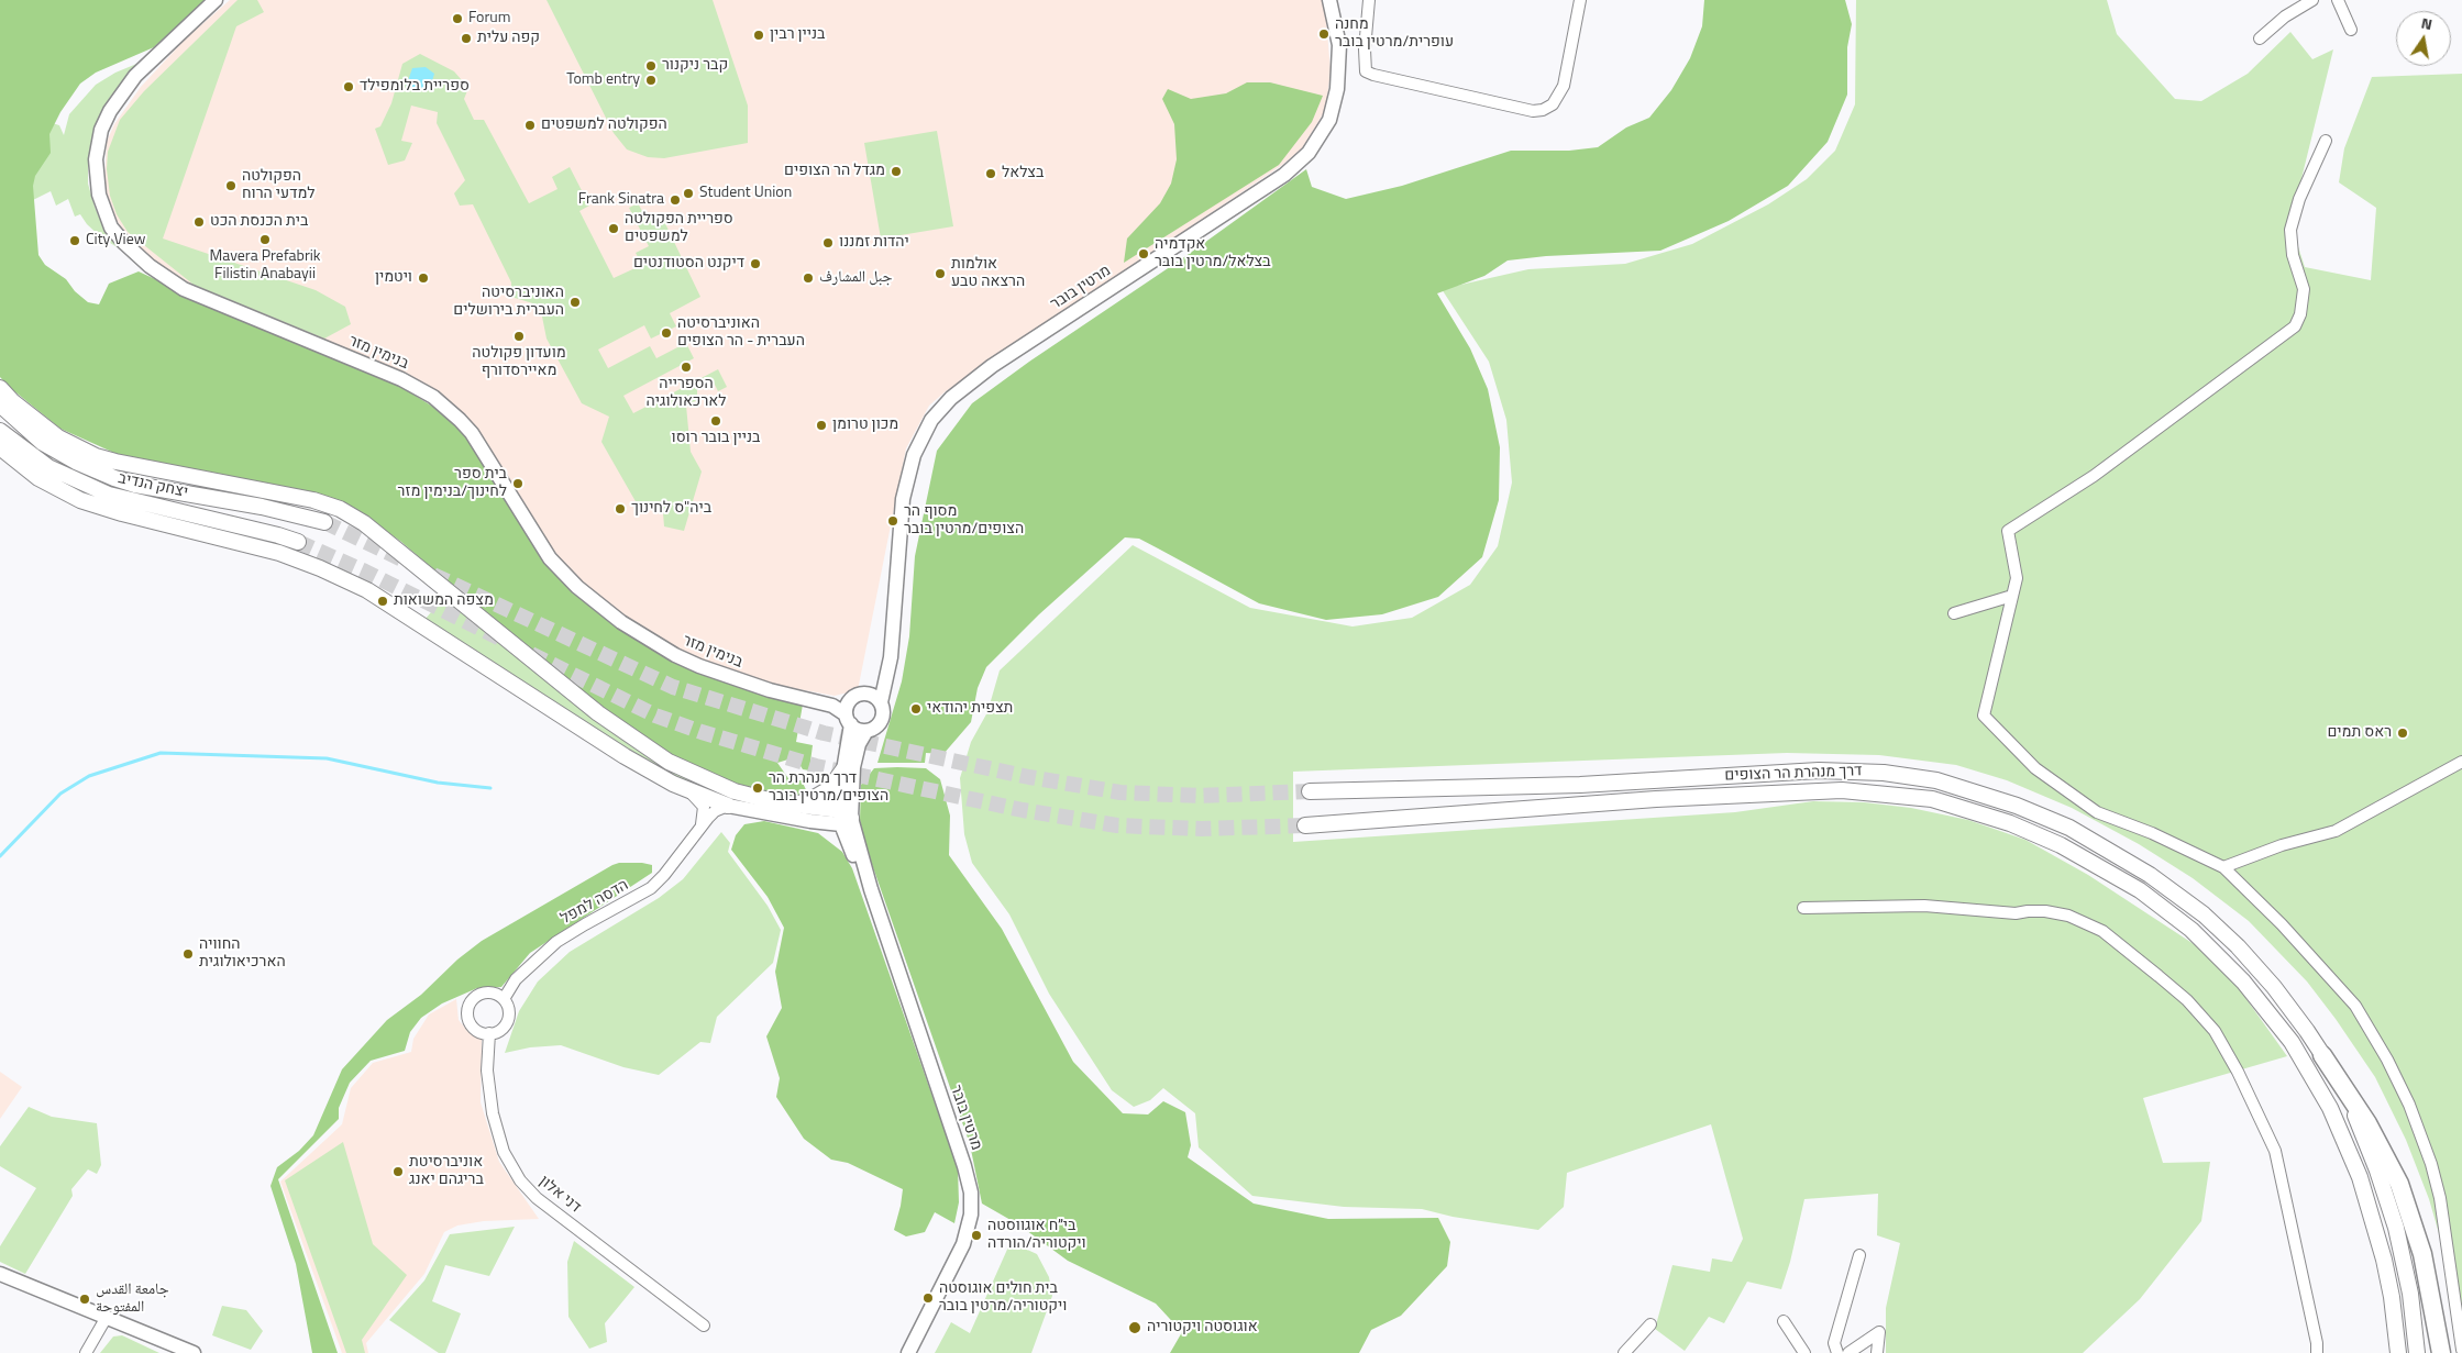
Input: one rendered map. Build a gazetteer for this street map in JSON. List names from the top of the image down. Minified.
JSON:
{"streets":{"main road":["יצחק הנדיב","דרך מנהרת הר הצופים"],"street":["מרטין בובר","בנימין מזר","הדסה למפל","דני אלון"]},"crossings":[["מרטין בובר","בנימין מזר"],["הדסה למפל","דני אלון"]],"places":["Forum","מחנה עופרית/מרטין בובר","בניין רבין","קפה עלית","קבר ניקנור","Tomb entry","ספריית בלומפילד","הפקולטה למשפטים","מגדל הר הצופים","בצלאל","הפקולטה למדעי הרוח","Student Union","Frank Sinatra","בית הכנסת הכט","ספריית הפקולטה למשפטים","Mavera Prefabrik Filistin Anabayii","City View","יהדות זמננו","אקדמיה בצלאל/מרטין בובר","דיקנט הסטודנטים","אולמות הרצאה טבע","ויטמין","جبل المشارف","האוניברסיטה העברית בירושלים","האוניברסיטה העברית - הר הצופים","מועדון פקולטה מאיירסדורף","הספרייה לארכאולוגיה","בניין בובר רוסו","מכון טרומן","בית ספר לחינוך/בנימין מזר","ביה\"ס לחינוך","מסוף הר הצופים/מרטין בובר","מצפה המשואות","תצפית יהודאי","ראס תמים","דרך מנהרת הר הצופים/מרטין בובר","החוויה הארכיאולוגית","אוניברסיטת בריגהם יאנג","בי״ח אוגווסטה ויקטוריה/הורדה","בית חולים אוגוסטה ויקטוריה/מרטין בובר","جامعة القدس المفتوحة","אוגוסטה ויקטוריה"],"north":"top"}
